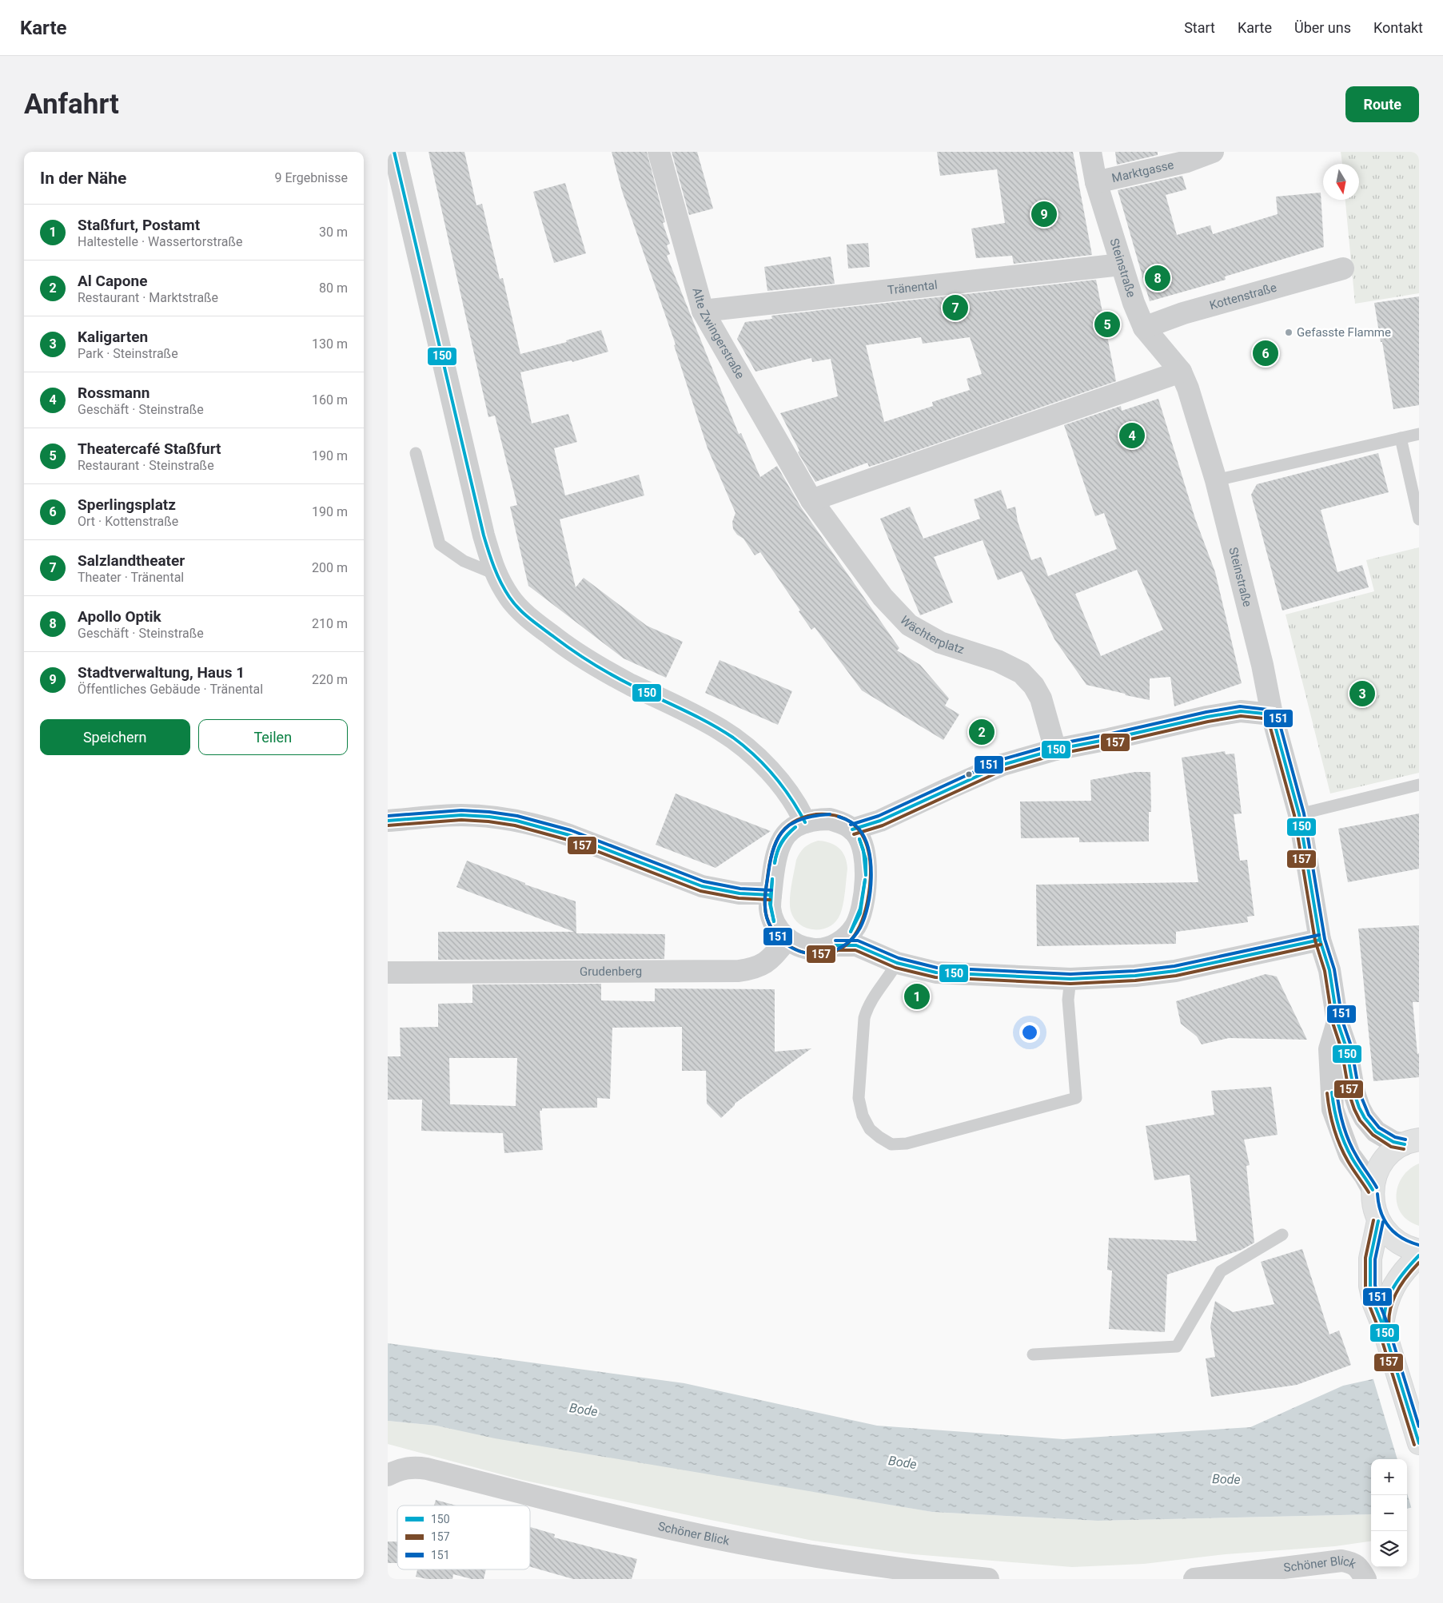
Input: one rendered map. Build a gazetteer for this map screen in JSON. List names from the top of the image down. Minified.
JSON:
{"streets":{"street":["Marktgasse","Steinstraße","Tränental","Kottenstraße","Alte Zwingerstraße","Wächterplatz","Grudenberg","Schöner Blick"]},"crossings":[["Marktgasse","Steinstraße"],["Steinstraße","Tränental"],["Steinstraße","Kottenstraße"],["Tränental","Alte Zwingerstraße"],["Alte Zwingerstraße","Wächterplatz"]],"water":["Bode"],"places":["Gefasste Flamme"],"lines":["transit line 150","transit line 151","transit line 157"],"legend":["150","157","151"],"north":"bottom","page":{"header":"Karte","nav":["Start","Karte","Über uns","Kontakt"],"buttons":["Route",["Speichern","Teilen"]],"title":"Anfahrt","heading":["In der Nähe","9 Ergebnisse"],"pins":["9","8","7","5","6","4","3","2","1"],"list":[{"mark":"1","name":"Staßfurt, Postamt","note":"Haltestelle · Wassertorstraße","value":"30 m"},{"mark":"2","name":"Al Capone","note":"Restaurant · Marktstraße","value":"80 m"},{"mark":"3","name":"Kaligarten","note":"Park · Steinstraße","value":"130 m"},{"mark":"4","name":"Rossmann","note":"Geschäft · Steinstraße","value":"160 m"},{"mark":"5","name":"Theatercafé Staßfurt","note":"Restaurant · Steinstraße","value":"190 m"},{"mark":"6","name":"Sperlingsplatz","note":"Ort · Kottenstraße","value":"190 m"},{"mark":"7","name":"Salzlandtheater","note":"Theater · Tränental","value":"200 m"},{"mark":"8","name":"Apollo Optik","note":"Geschäft · Steinstraße","value":"210 m"},{"mark":"9","name":"Stadtverwaltung, Haus 1","note":"Öffentliches Gebäude · Tränental","value":"220 m"}],"map_buttons":["+","−"]}}
